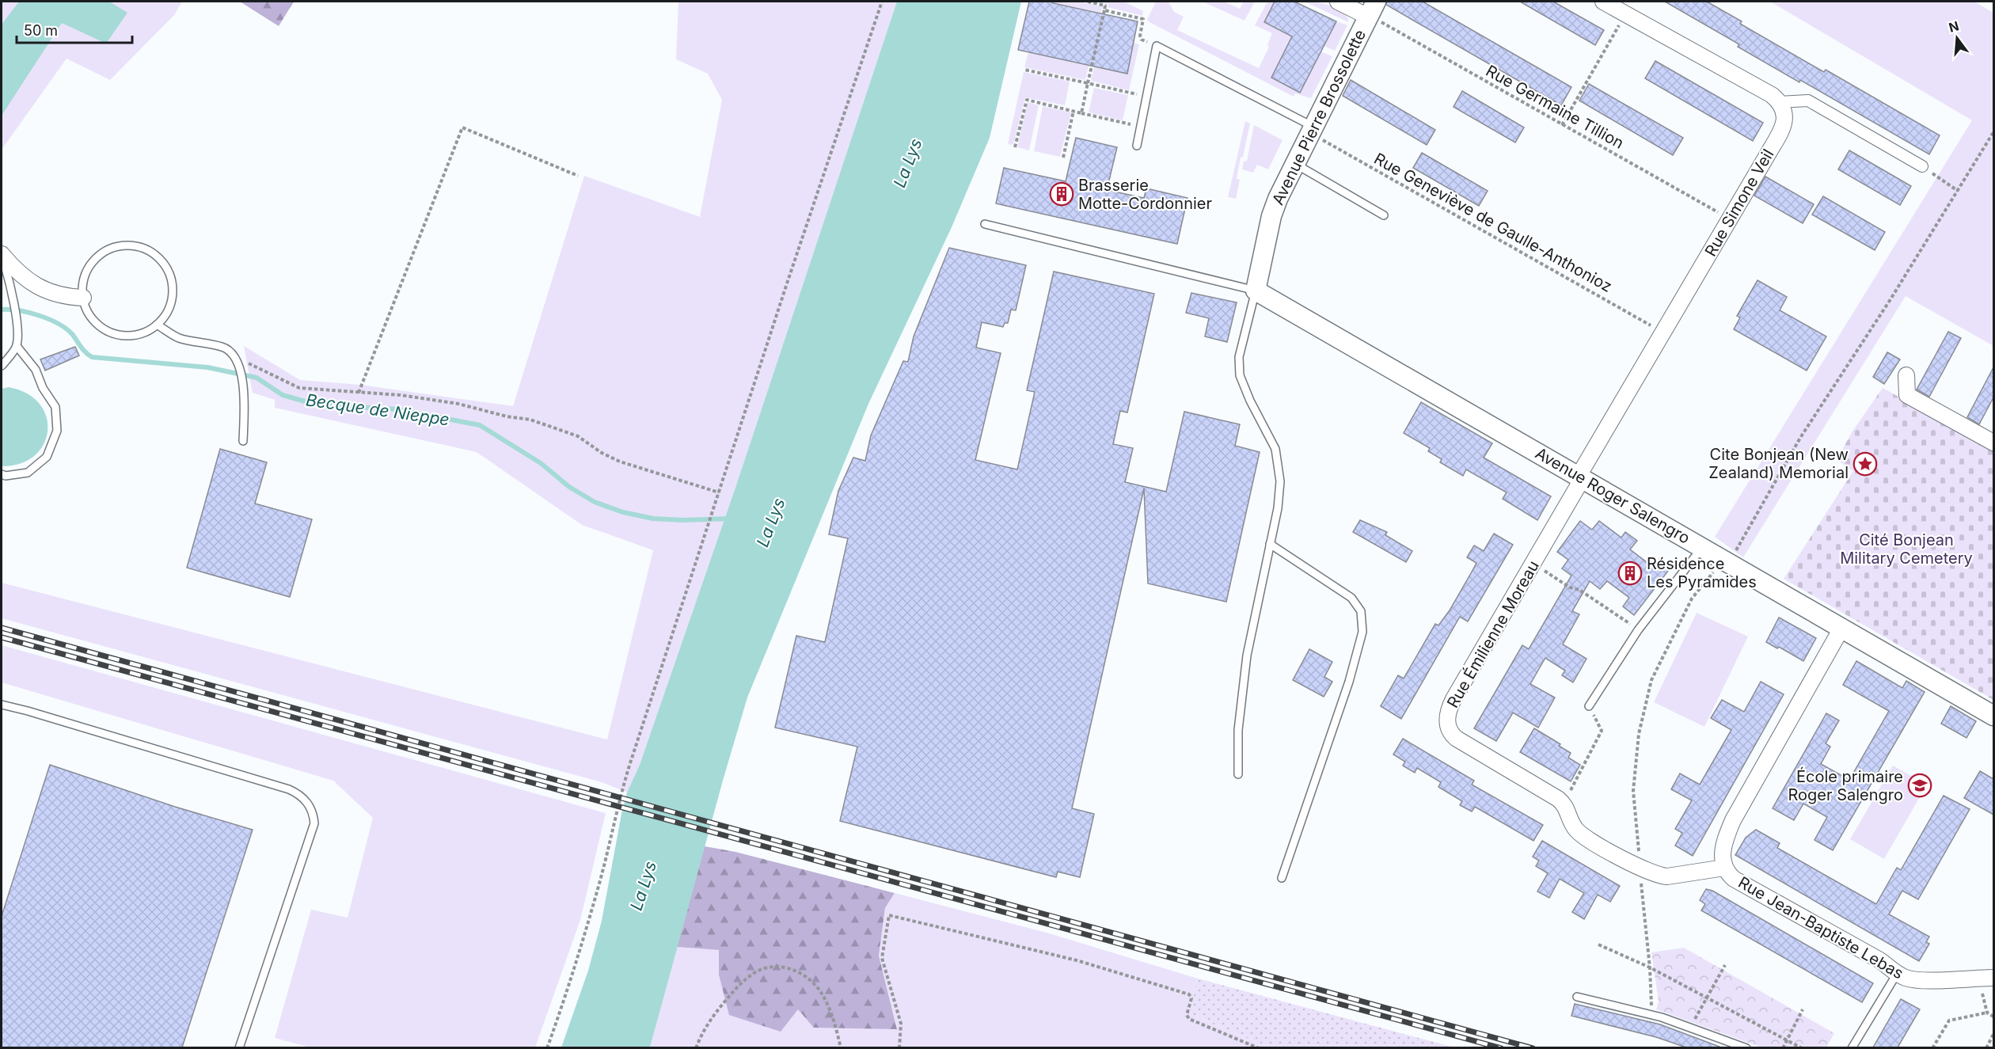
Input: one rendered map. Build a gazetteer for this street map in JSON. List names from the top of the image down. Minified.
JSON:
{"streets":{"street":["Avenue Pierre Brossolette","Rue Simone Veil","Avenue Roger Salengro","Rue Émilienne Moreau","Rue Jean-Baptiste Lebas"],"path":["Rue Germaine Tillion","Rue Geneviève de Gaulle-Anthonioz"]},"crossings":[["Rue Germaine Tillion","Avenue Pierre Brossolette"],["Rue Germaine Tillion","Rue Simone Veil"],["Avenue Pierre Brossolette","Rue Geneviève de Gaulle-Anthonioz"],["Avenue Pierre Brossolette","Avenue Roger Salengro"],["Rue Simone Veil","Rue Geneviève de Gaulle-Anthonioz"],["Rue Simone Veil","Avenue Roger Salengro"],["Rue Simone Veil","Rue Émilienne Moreau"],["Avenue Roger Salengro","Rue Émilienne Moreau"],["Avenue Roger Salengro","Rue Jean-Baptiste Lebas"]],"water":["La Lys","Becque de Nieppe"],"parks":["Cité Bonjean Military Cemetery"],"places":{"building":["Brasserie Motte-Cordonnier","Résidence Les Pyramides"],"place":["Cite Bonjean (New Zealand) Memorial"],"school or university":["École primaire Roger Salengro"]},"scale_bar":"50 m","north":"top"}
